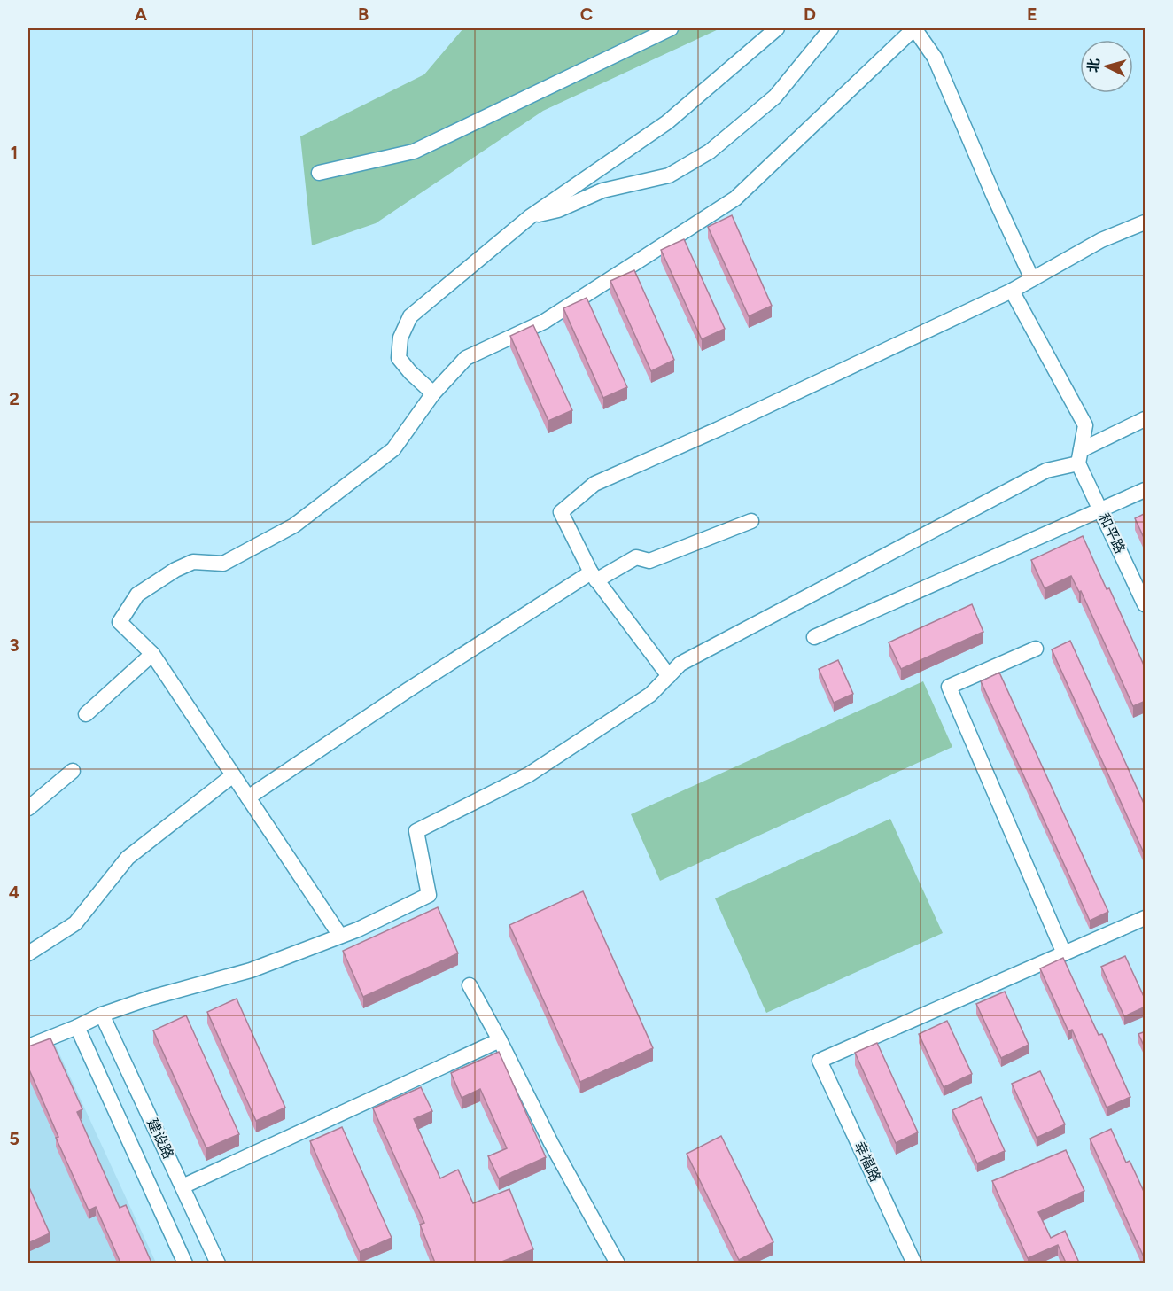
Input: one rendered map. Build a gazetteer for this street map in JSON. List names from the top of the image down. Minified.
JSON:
{"streets":{"street":["和平路","建设路","幸福路"]},"north":"left","grid":{"columns":["A","B","C","D","E"],"rows":["1","2","3","4","5"]}}
